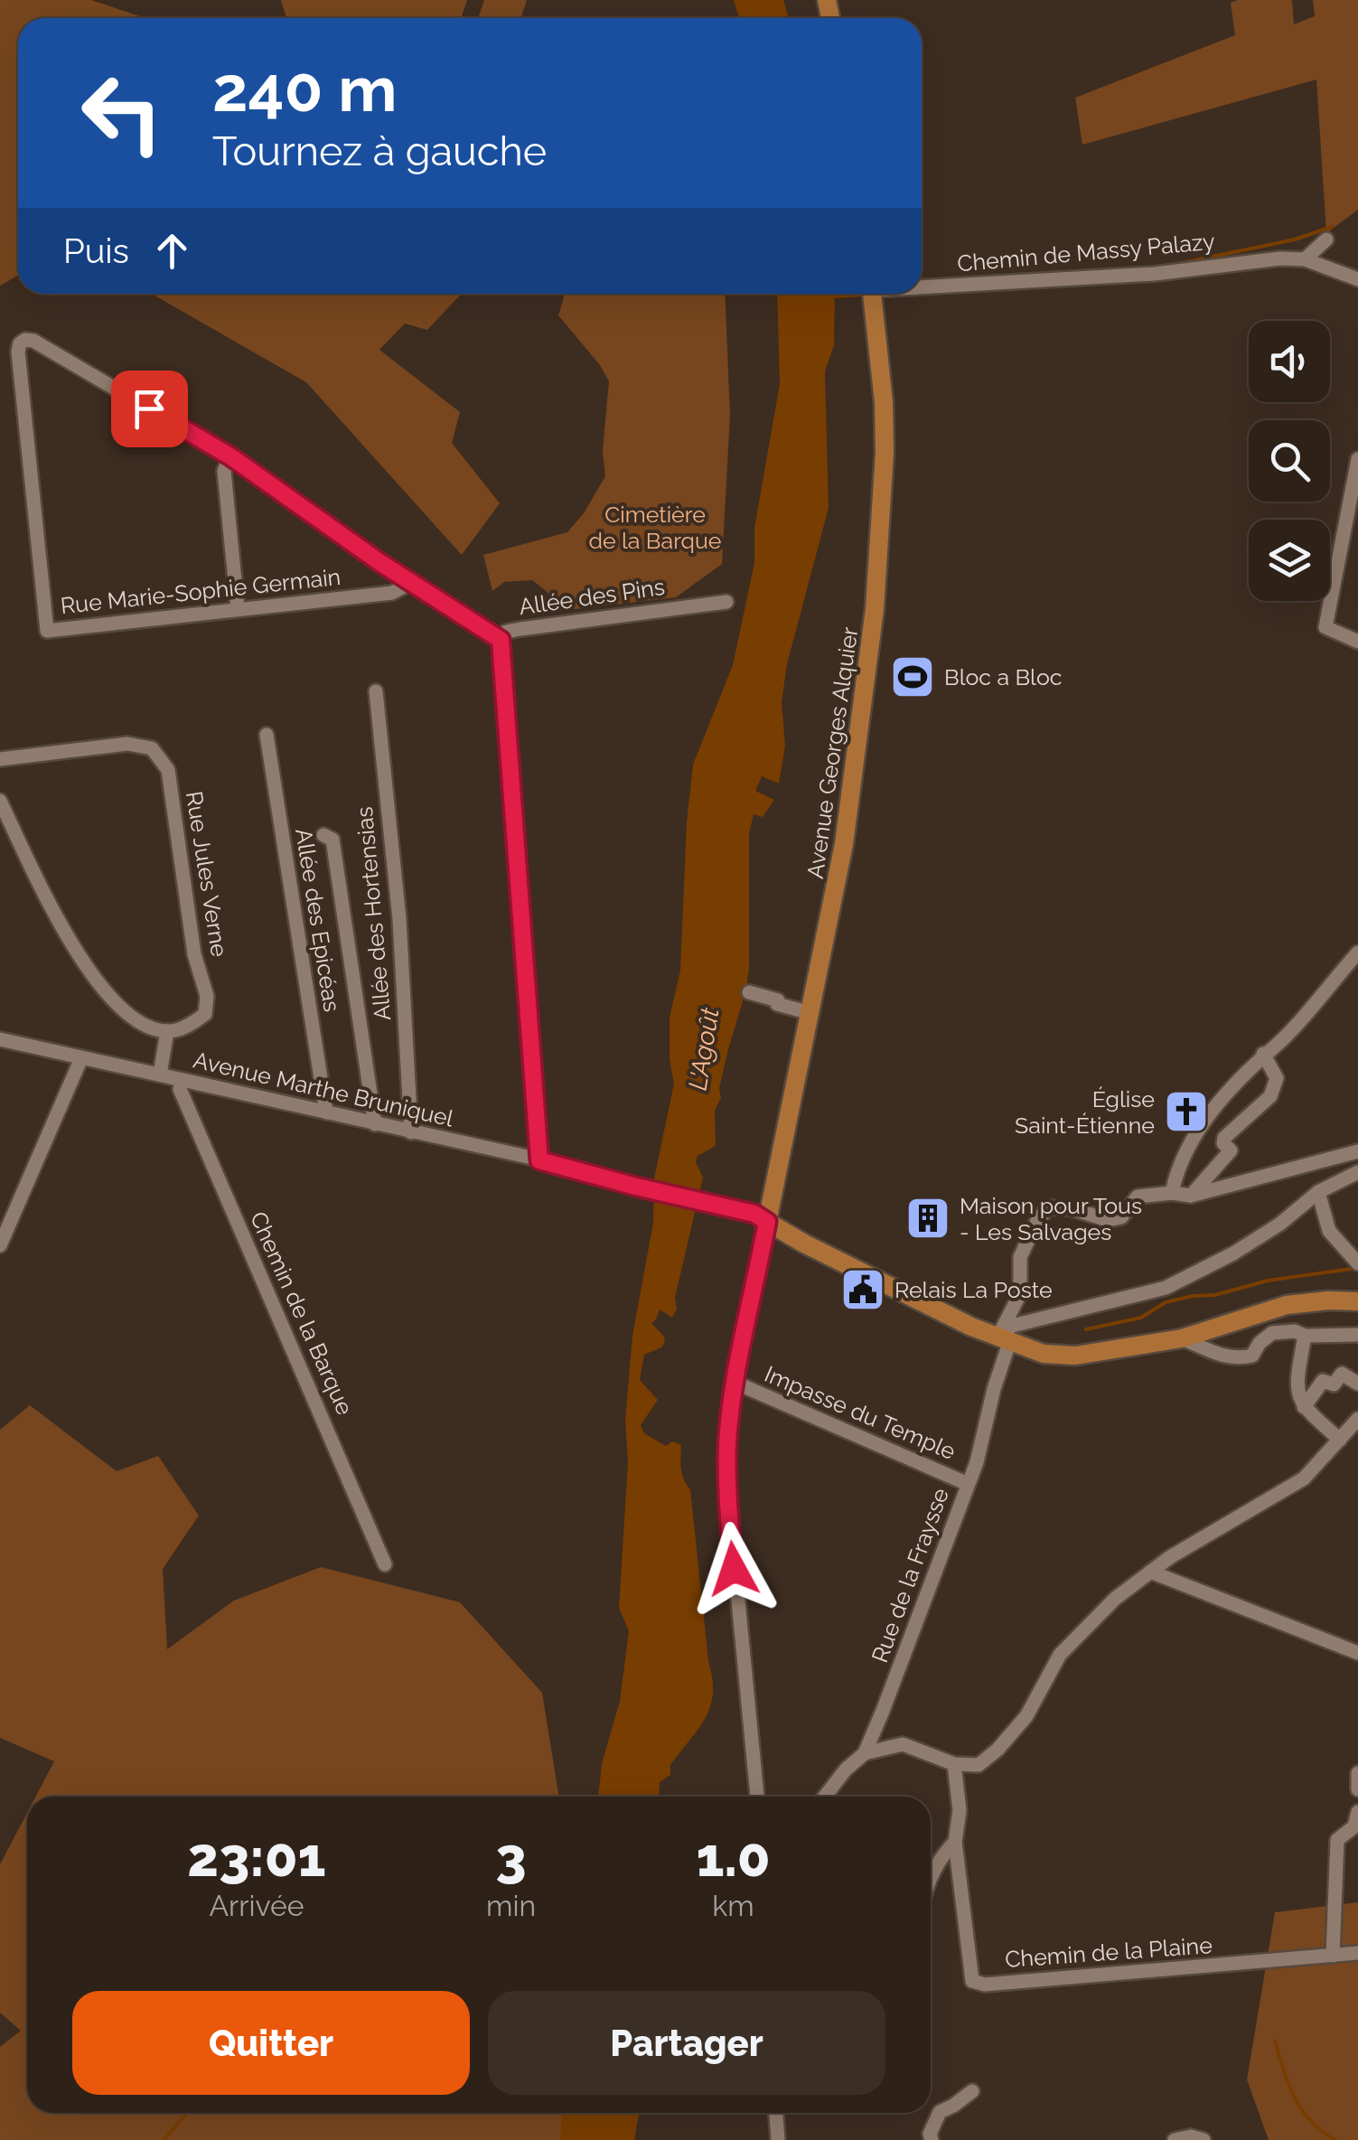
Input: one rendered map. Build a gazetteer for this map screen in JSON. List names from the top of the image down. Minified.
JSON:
{"streets":{"main road":["Avenue Georges Alquier"],"street":["Chemin de Massy Palazy","Rue Marie-Sophie Germain","Allée des Pins","Rue Jules Verne","Allée des Hortensias","Allée des Epicéas","Avenue Marthe Bruniquel","Chemin de la Barque","Impasse du Temple","Rue de la Fraysse","Chemin de la Plaine"]},"crossings":[["Allée des Pins","Avenue Marthe Bruniquel"],["Avenue Georges Alquier","Avenue Marthe Bruniquel"],["Allée des Hortensias","Avenue Marthe Bruniquel"],["Allée des Epicéas","Avenue Marthe Bruniquel"],["Avenue Marthe Bruniquel","Chemin de la Barque"],["Impasse du Temple","Rue de la Fraysse"]],"water":["L'Agoût"],"parks":["Cimetière de la Barque"],"places":{"sports":["Bloc a Bloc"],"church":["Église Saint-Étienne"],"building":["Maison pour Tous - Les Salvages"],"public building":["Relais La Poste"]},"page":{"turn":["240 m","Tournez à gauche"],"then":"Puis","eta":["23:01","Arrivée","3","min","1.0","km"],"buttons":["Quitter","Partager"]}}
